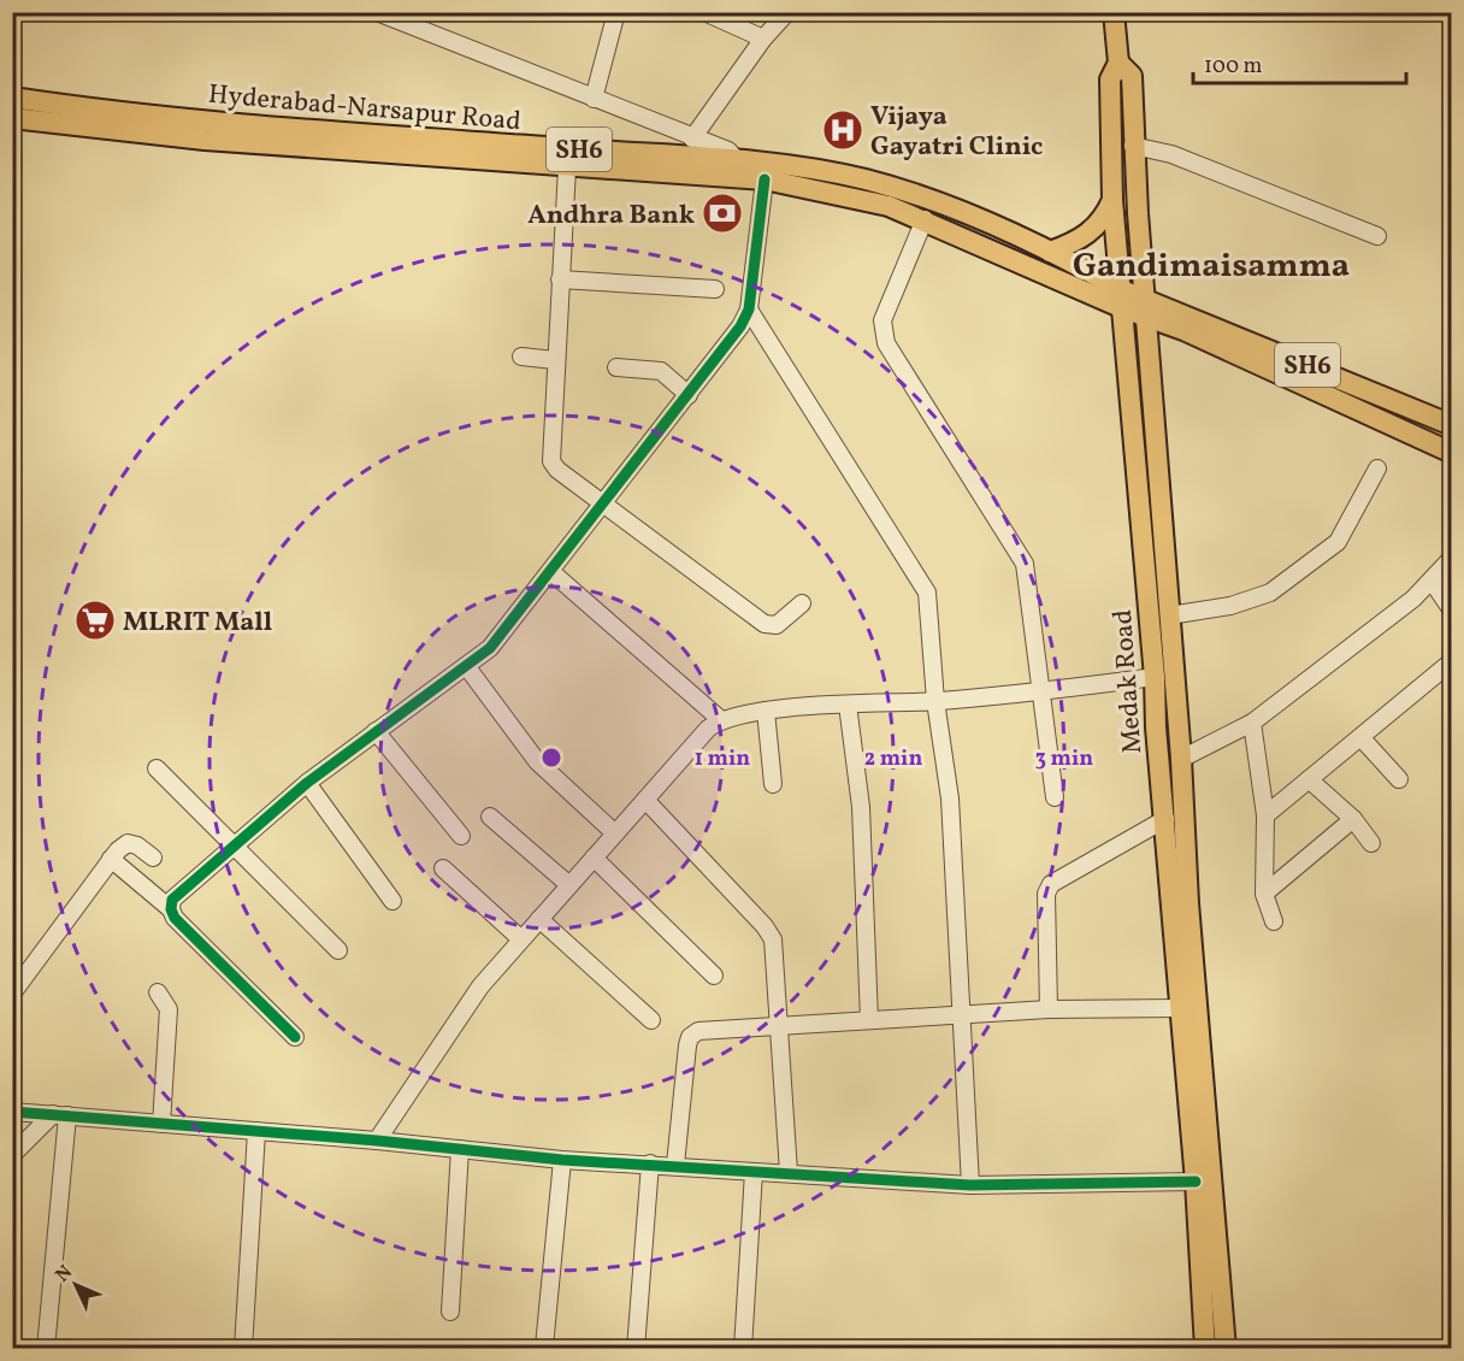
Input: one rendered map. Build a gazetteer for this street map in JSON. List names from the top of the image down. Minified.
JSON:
{"streets":{"main road":["Hyderabad-Narsapur Road","SH6","Medak Road"]},"crossings":[["Hyderabad-Narsapur Road","Medak Road"]],"districts":["Gandimaisamma"],"places":{"hospital":["Vijaya Gayatri Clinic"],"bank":["Andhra Bank"],"supermarket":["MLRIT Mall"]},"scale_bar":"100 m","north":"top left","rings":["1 min","2 min","3 min"]}
